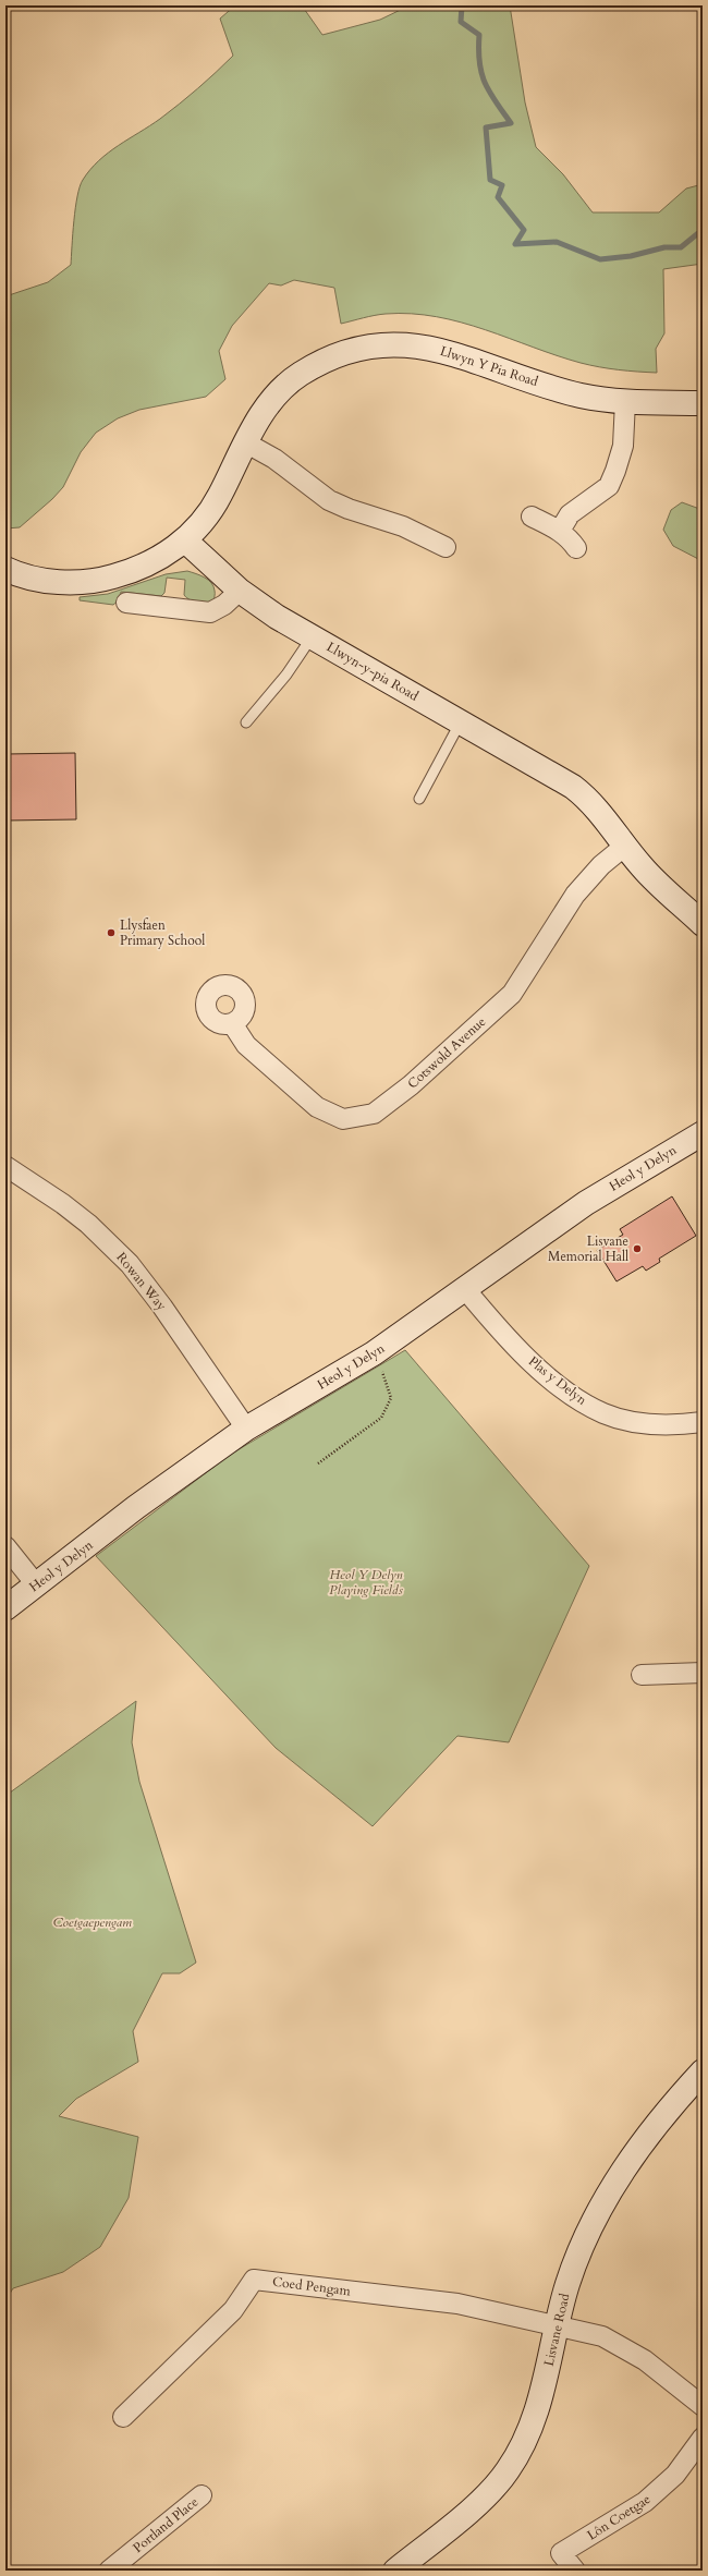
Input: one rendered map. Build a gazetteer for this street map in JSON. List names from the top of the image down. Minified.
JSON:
{"streets":{"street":["Llwyn Y Pia Road","Llwyn-y-pia Road","Cotswold Avenue","Heol y Delyn","Rowan Way","Plas y Delyn","Coed Pengam","Lisvane Road","Lôn Coetgae","Portland Place"]},"crossings":[["Llwyn Y Pia Road","Llwyn-y-pia Road"],["Llwyn-y-pia Road","Cotswold Avenue"],["Heol y Delyn","Rowan Way"],["Heol y Delyn","Plas y Delyn"],["Coed Pengam","Lisvane Road"]],"parks":["Heol Y Delyn Playing Fields","Coetgaepengam"],"places":["Llysfaen Primary School","Lisvane Memorial Hall"]}
